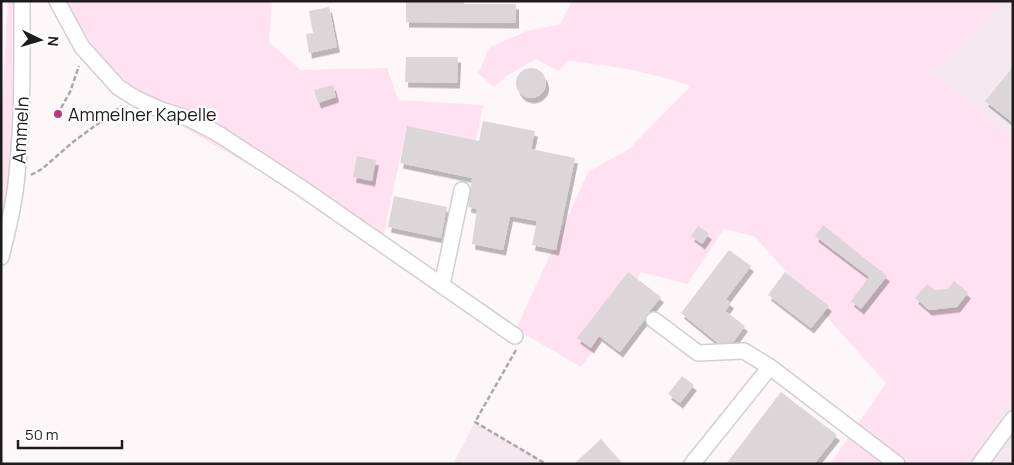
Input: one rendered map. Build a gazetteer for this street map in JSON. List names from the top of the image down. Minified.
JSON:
{"streets":{"street":["Ammeln"]},"places":["Ammelner Kapelle"],"scale_bar":"50 m","north":"right"}
